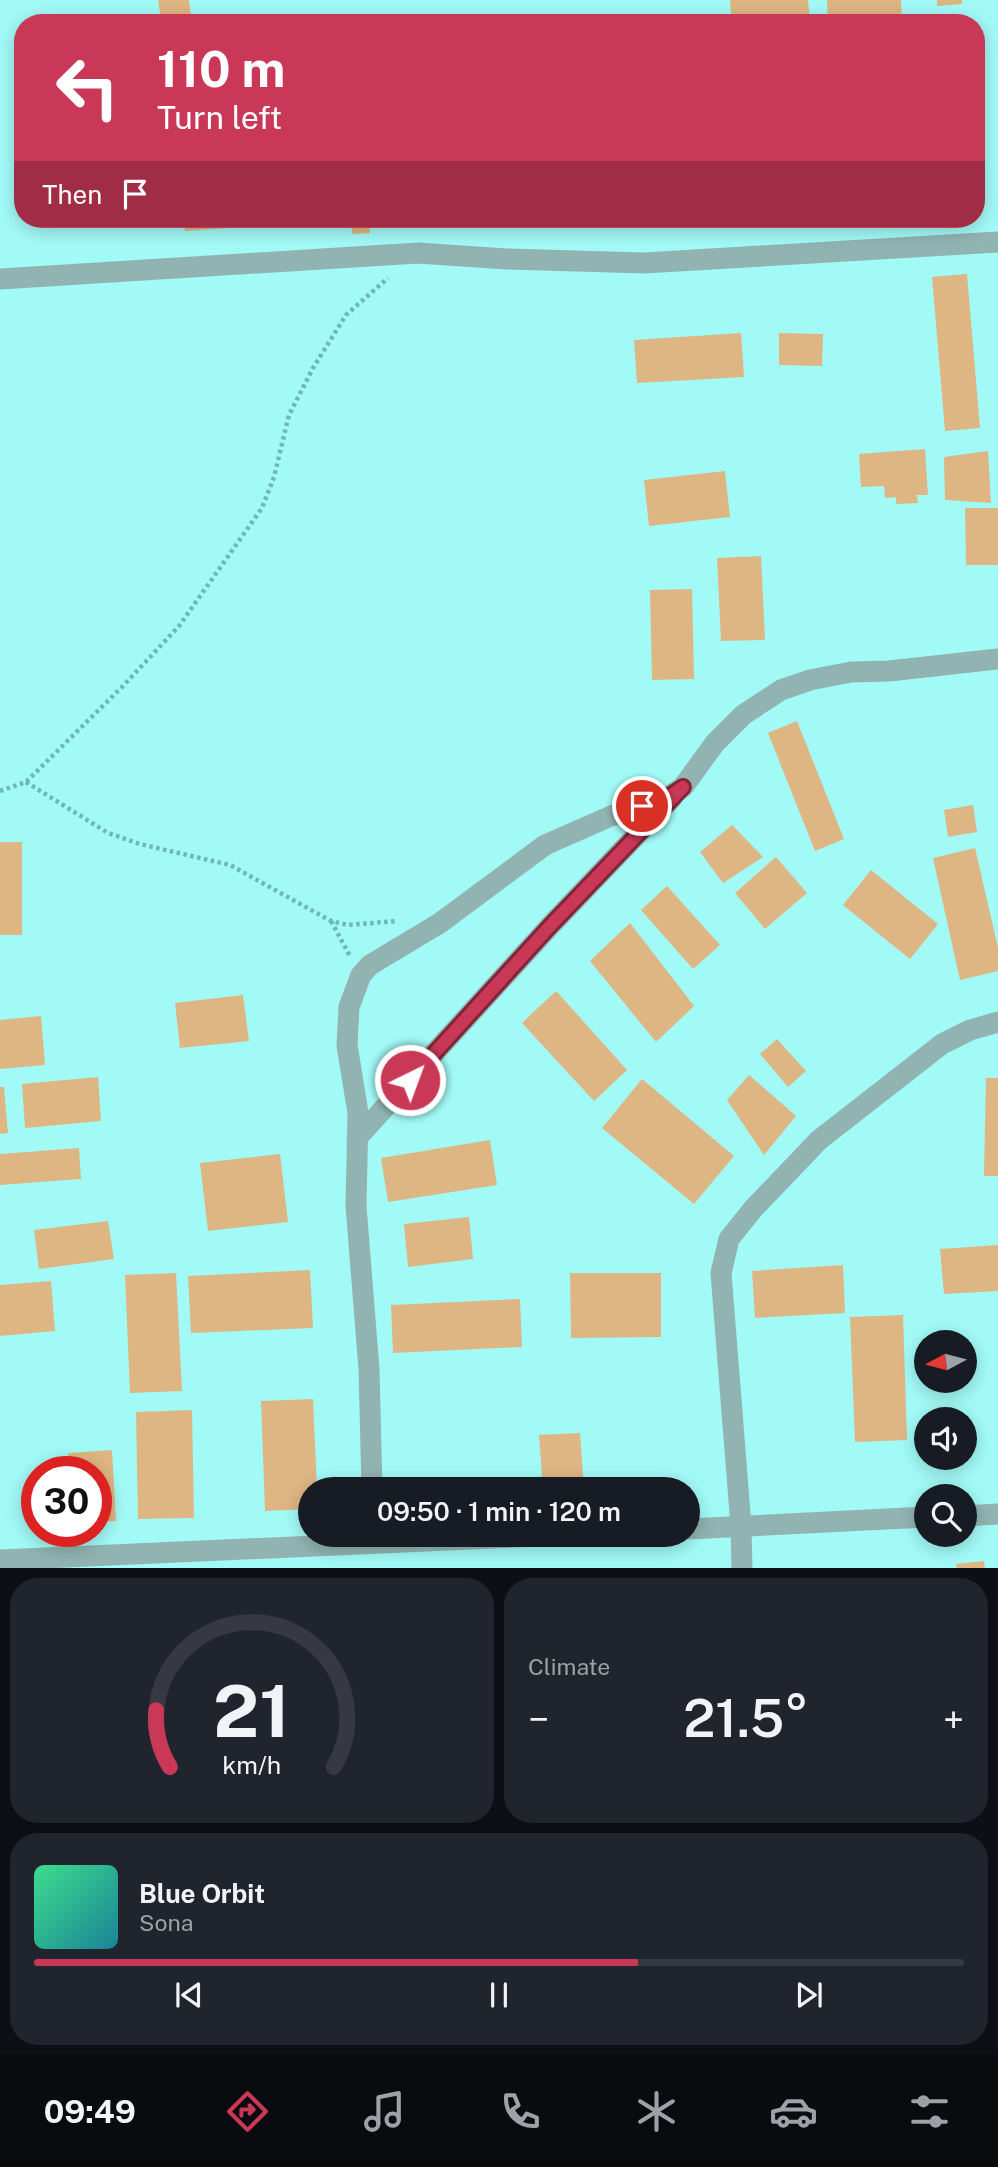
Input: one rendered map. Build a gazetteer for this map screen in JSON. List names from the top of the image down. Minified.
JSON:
{"north":"left","page":{"turn":["110 m","Turn left"],"then":"Then","limit":"30","trip":"09:50 · 1 min · 120 m","tile":"Climate","heat":["−","21.5°","+"],"song":["Blue Orbit","Sona"],"tabs":"09:49","gauge":["21","km/h"]}}
